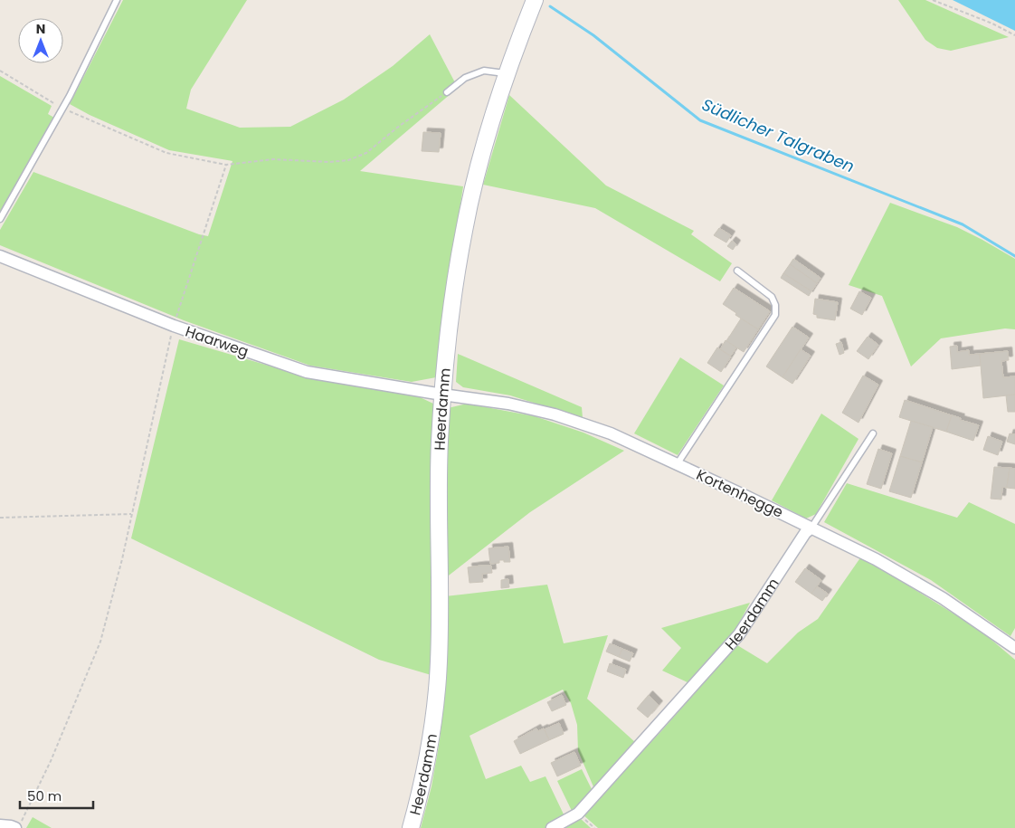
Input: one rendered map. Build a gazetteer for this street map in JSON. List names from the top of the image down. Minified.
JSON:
{"streets":{"street":["Haarweg","Heerdamm","Kortenhegge"]},"crossings":[["Haarweg","Heerdamm"],["Haarweg","Kortenhegge"],["Heerdamm","Kortenhegge"]],"water":["Südlicher Talgraben"],"scale_bar":"50 m","north":"top"}
